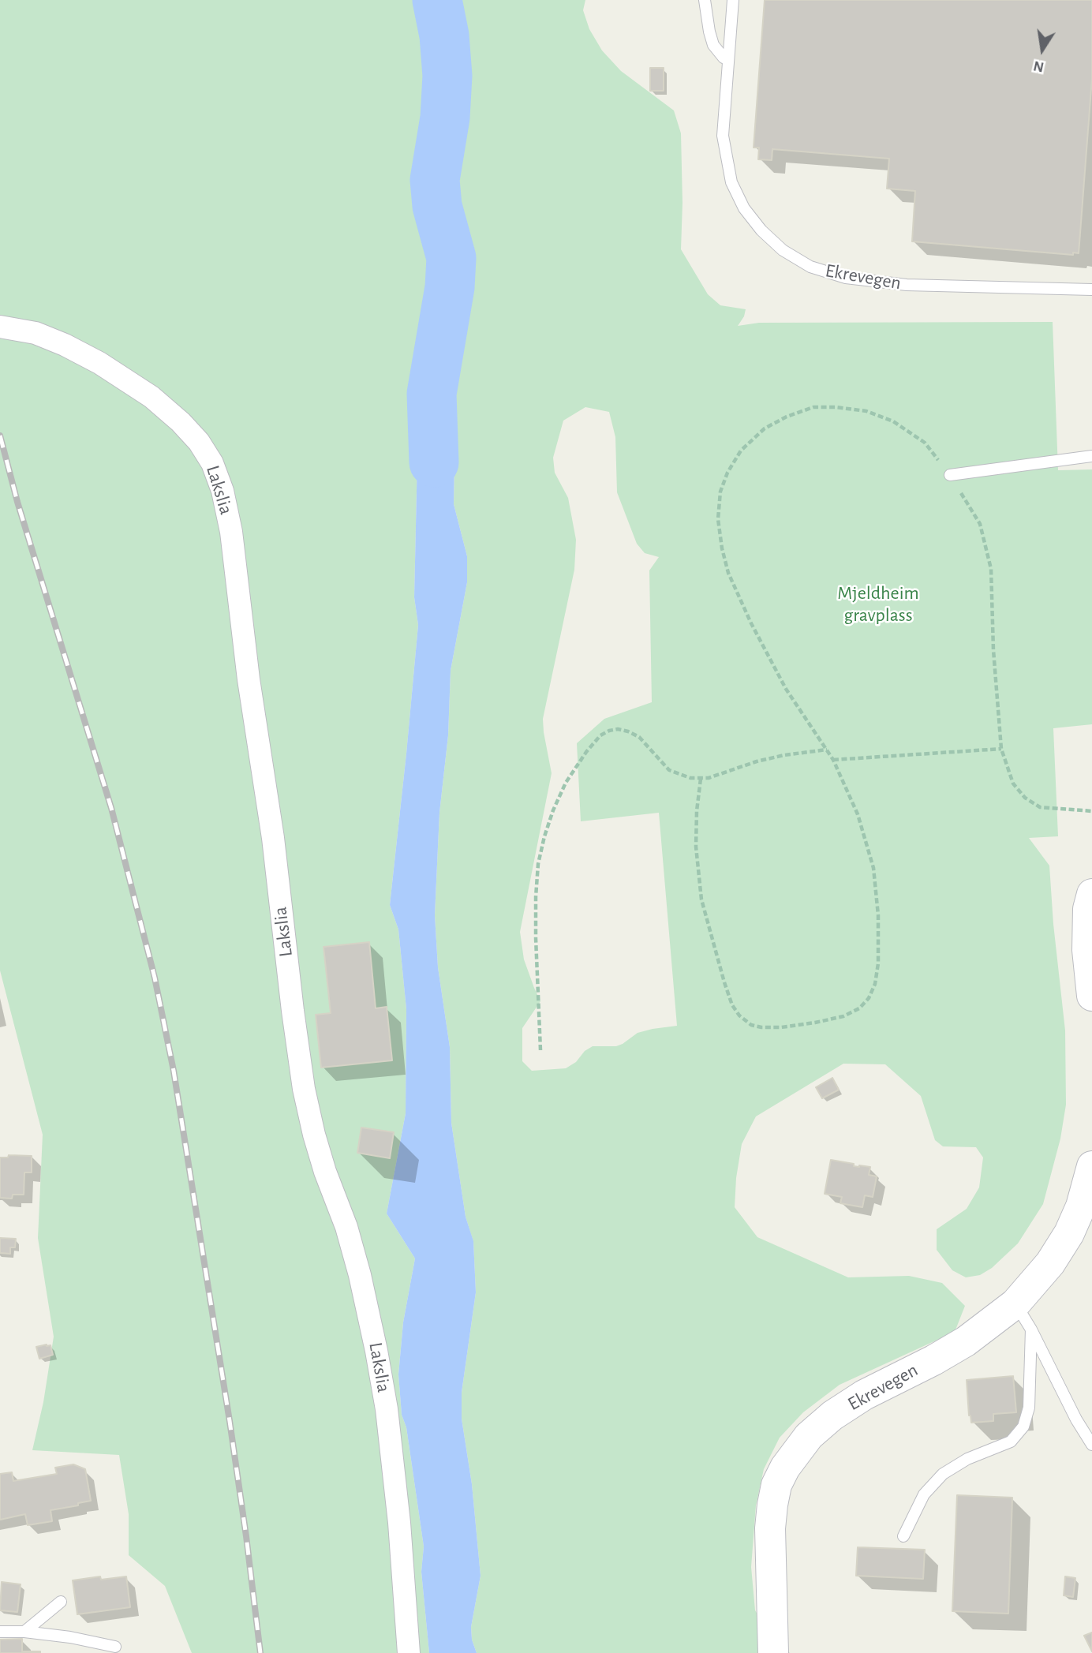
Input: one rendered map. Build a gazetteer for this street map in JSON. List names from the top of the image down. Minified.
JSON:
{"streets":{"main road":["Ekrevegen"],"street":["Lakslia"]},"parks":["Mjeldheim gravplass"],"north":"bottom"}
